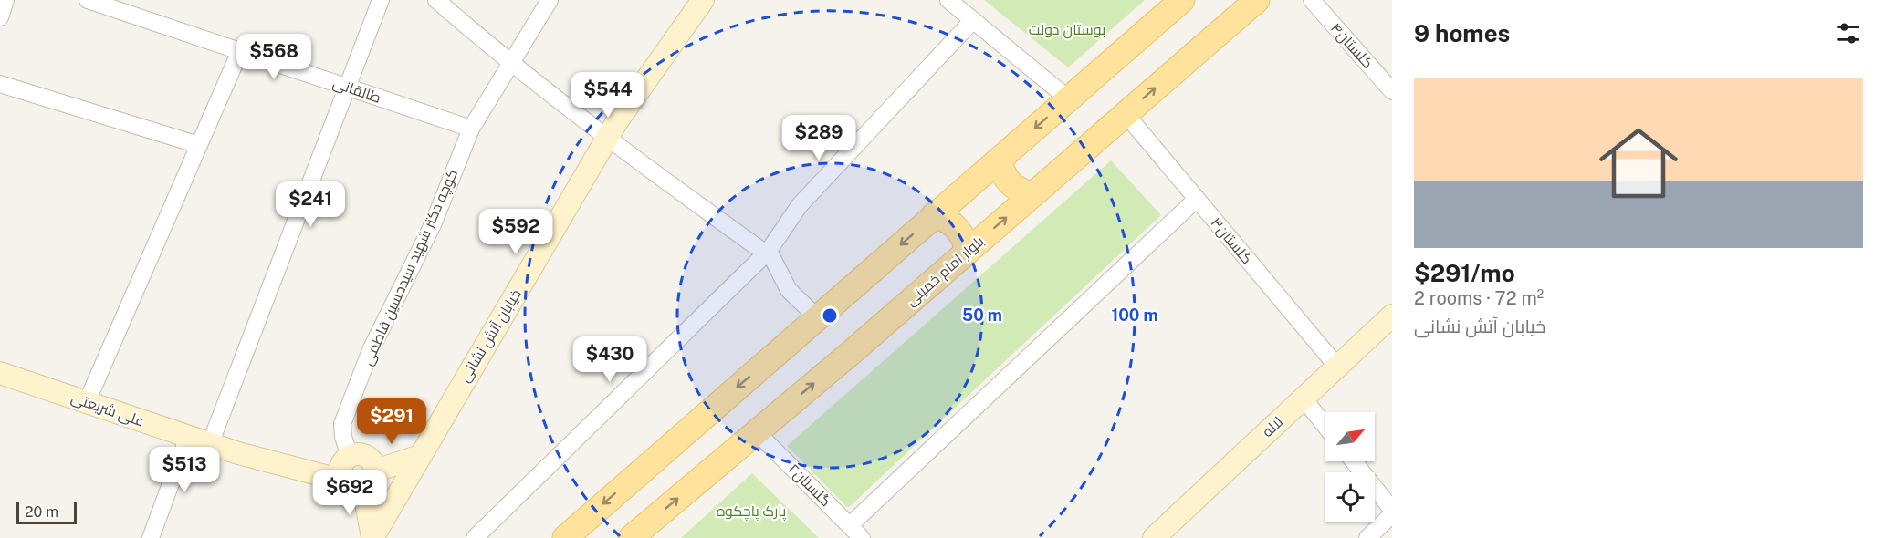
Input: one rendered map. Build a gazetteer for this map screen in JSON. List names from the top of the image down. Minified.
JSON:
{"streets":{"main road":["بلوار امام خمینی"],"street":["گلستان۴","طالقانی","گلستان۳","کوچه دکتر شهید سیدحسین فاطمی","خیابان آتش نشانی","علی شریعتی","لاله","گلستان۲"]},"crossings":[["طالقانی","کوچه دکتر شهید سیدحسین فاطمی"],["گلستان۳","بلوار امام خمینی"],["گلستان۳","لاله"],["کوچه دکتر شهید سیدحسین فاطمی","علی شریعتی"],["بلوار امام خمینی","گلستان۲"]],"parks":["بوستان دولت","پارک پاچکوه"],"scale_bar":"20 m","north":"top right","page":{"heading":"9 homes","price":["$568","$544","$289","$241","$592","$430","$291","$513","$692"],"list":[{"name":"$291/mo","note":"2 rooms · 72 m² · خیابان آتش نشانی"}],"scale":"20 m"},"rings":["50 m","100 m"]}
